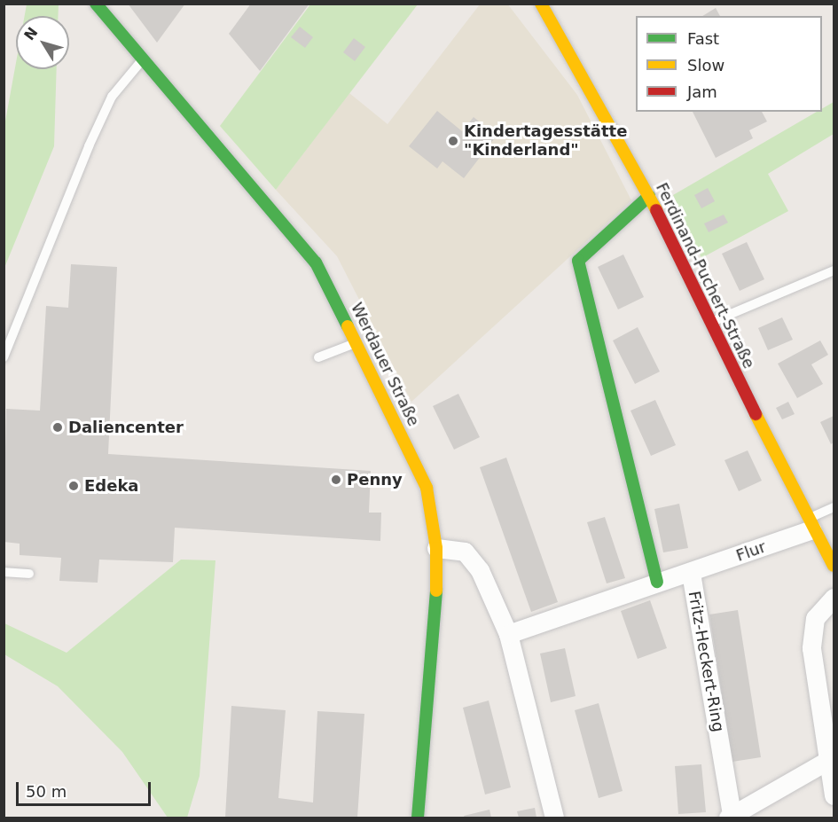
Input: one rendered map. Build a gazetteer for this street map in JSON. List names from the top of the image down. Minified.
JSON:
{"streets":{"street":["Ferdinand-Puchert-Straße","Werdauer Straße","Flur","Fritz-Heckert-Ring"]},"crossings":[["Ferdinand-Puchert-Straße","Flur"],["Flur","Fritz-Heckert-Ring"]],"places":["Kindertagesstätte \"Kinderland\"","Daliencenter","Penny","Edeka"],"legend":["Fast","Slow","Jam"],"scale_bar":"50 m","north":"top left"}
